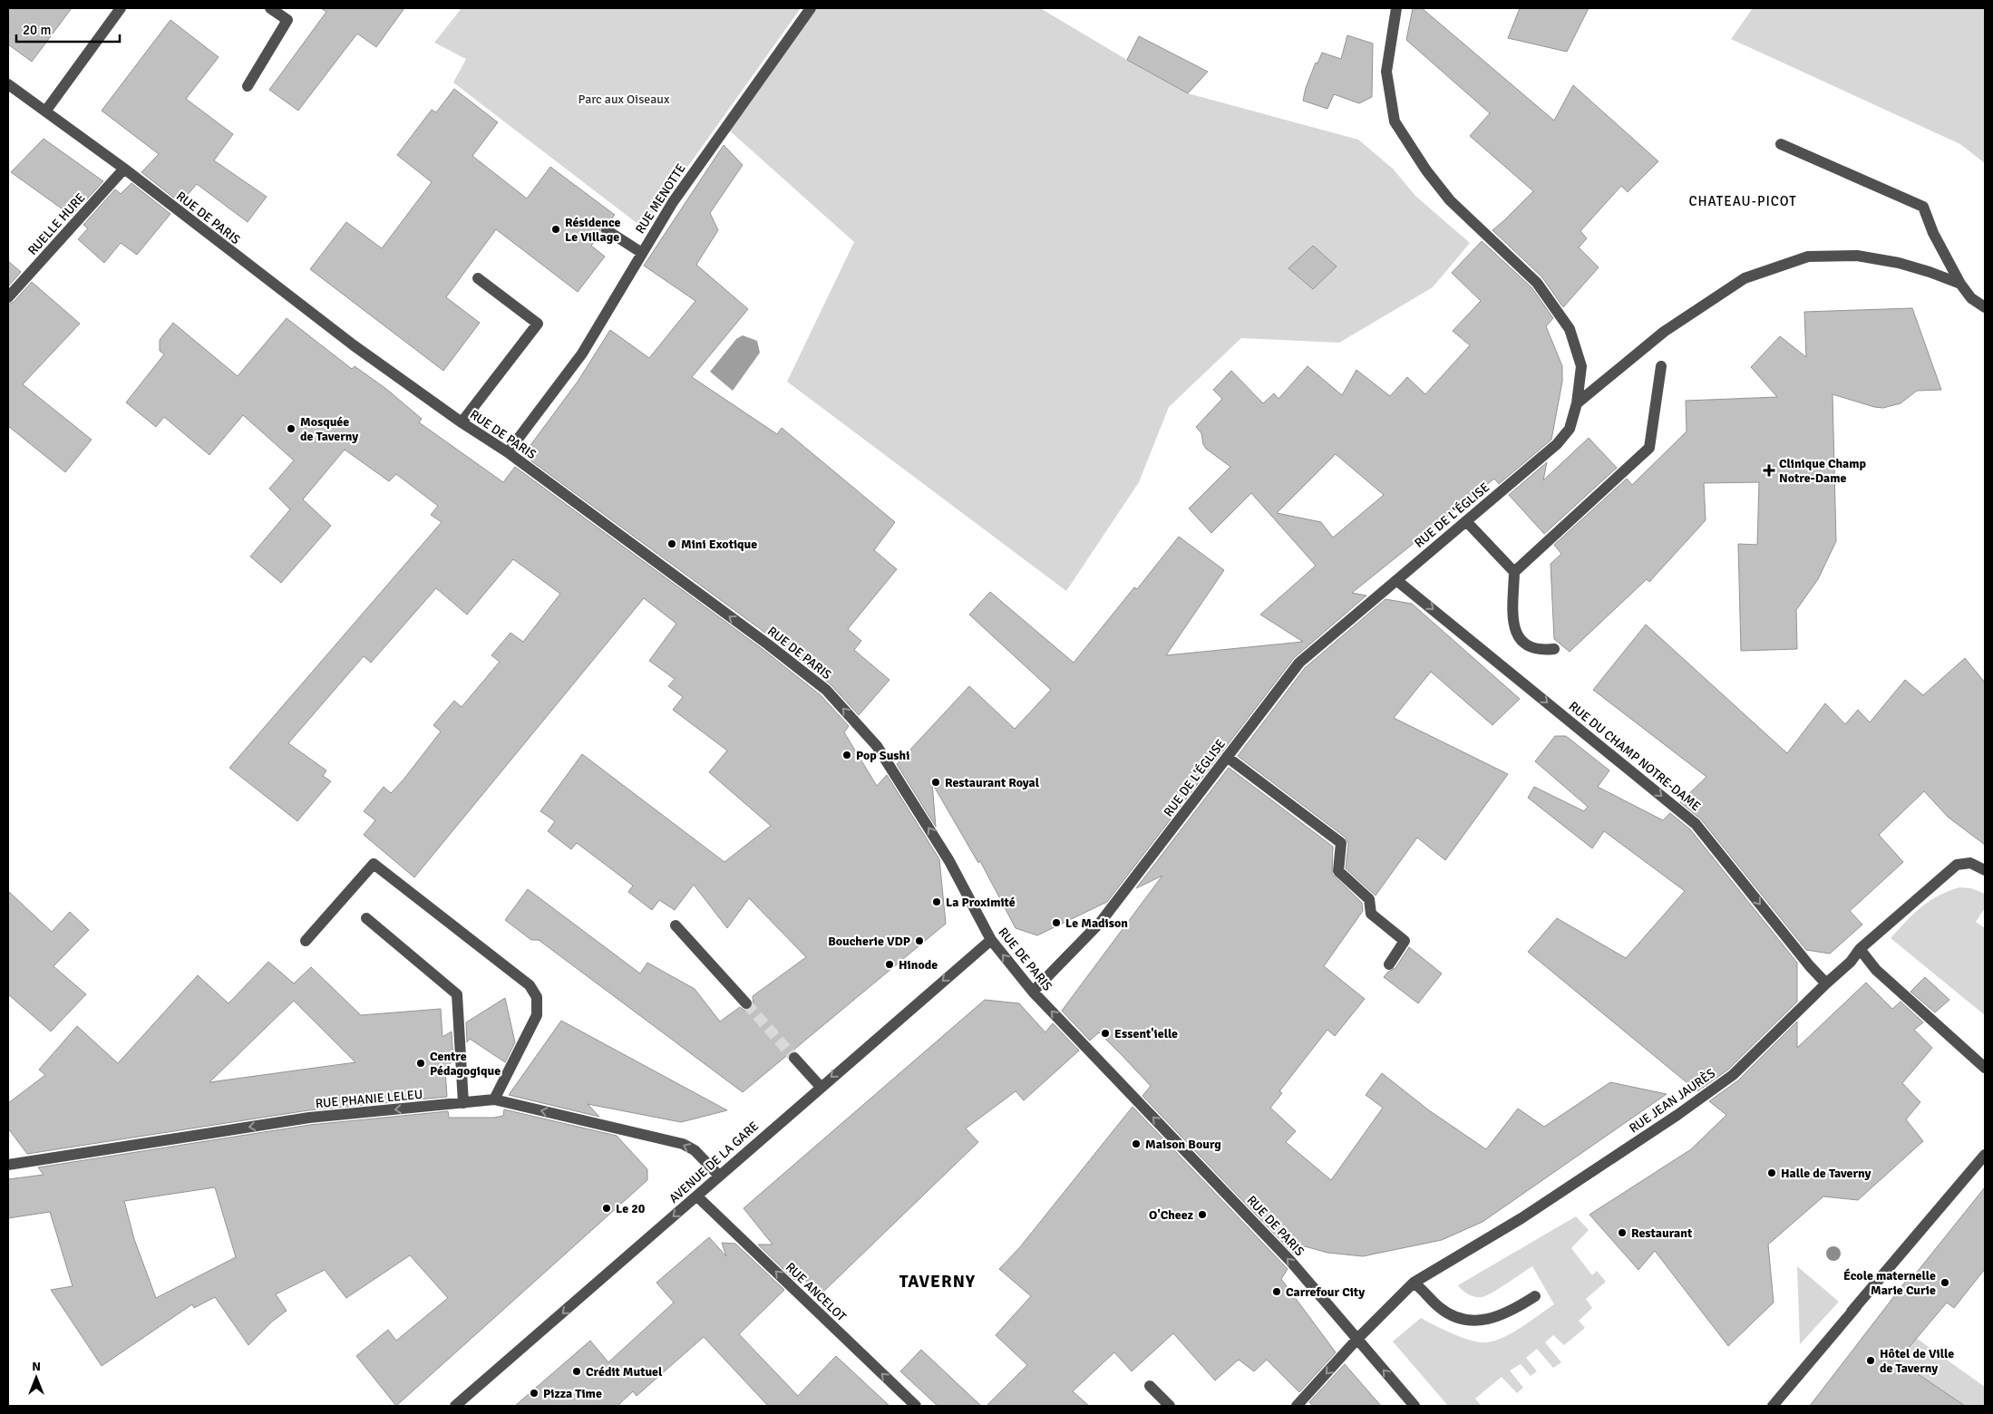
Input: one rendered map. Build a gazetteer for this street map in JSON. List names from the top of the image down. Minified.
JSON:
{"streets":{"street":["RUE MENOTTE","RUE DE PARIS","RUELLE HURE","RUE DE L'ÉGLISE","RUE DU CHAMP NOTRE-DAME","RUE PHANIE LELEU","RUE JEAN JAURÈS","AVENUE DE LA GARE","RUE ANCELOT"]},"crossings":[["RUE MENOTTE","RUE DE PARIS"],["RUE DE PARIS","RUELLE HURE"],["RUE DE PARIS","RUE DE L'ÉGLISE"],["RUE DE PARIS","RUE JEAN JAURÈS"],["RUE DE PARIS","AVENUE DE LA GARE"],["RUE DE L'ÉGLISE","RUE DU CHAMP NOTRE-DAME"],["RUE DU CHAMP NOTRE-DAME","RUE JEAN JAURÈS"],["RUE PHANIE LELEU","AVENUE DE LA GARE"],["AVENUE DE LA GARE","RUE ANCELOT"]],"one_way":["RUE DE PARIS","RUE DU CHAMP NOTRE-DAME","RUE PHANIE LELEU","AVENUE DE LA GARE","RUE ANCELOT"],"districts":["CHATEAU-PICOT","TAVERNY"],"parks":["Parc aux Oiseaux"],"places":{"other":["Résidence Le Village","Mosquée de Taverny","Mini Exotique","Pop Sushi","Restaurant Royal","La Proximité","Le Madison","Boucherie VDP","Hinode","Essent'ielle","Centre Pédagogique","Maison Bourg","Halle de Taverny","Le 20","O'Cheez","Restaurant","École maternelle Marie Curie","Carrefour City","Hôtel de Ville de Taverny","Crédit Mutuel","Pizza Time"],"health":["Clinique Champ Notre-Dame"]},"scale_bar":"20 m","north":"top"}
